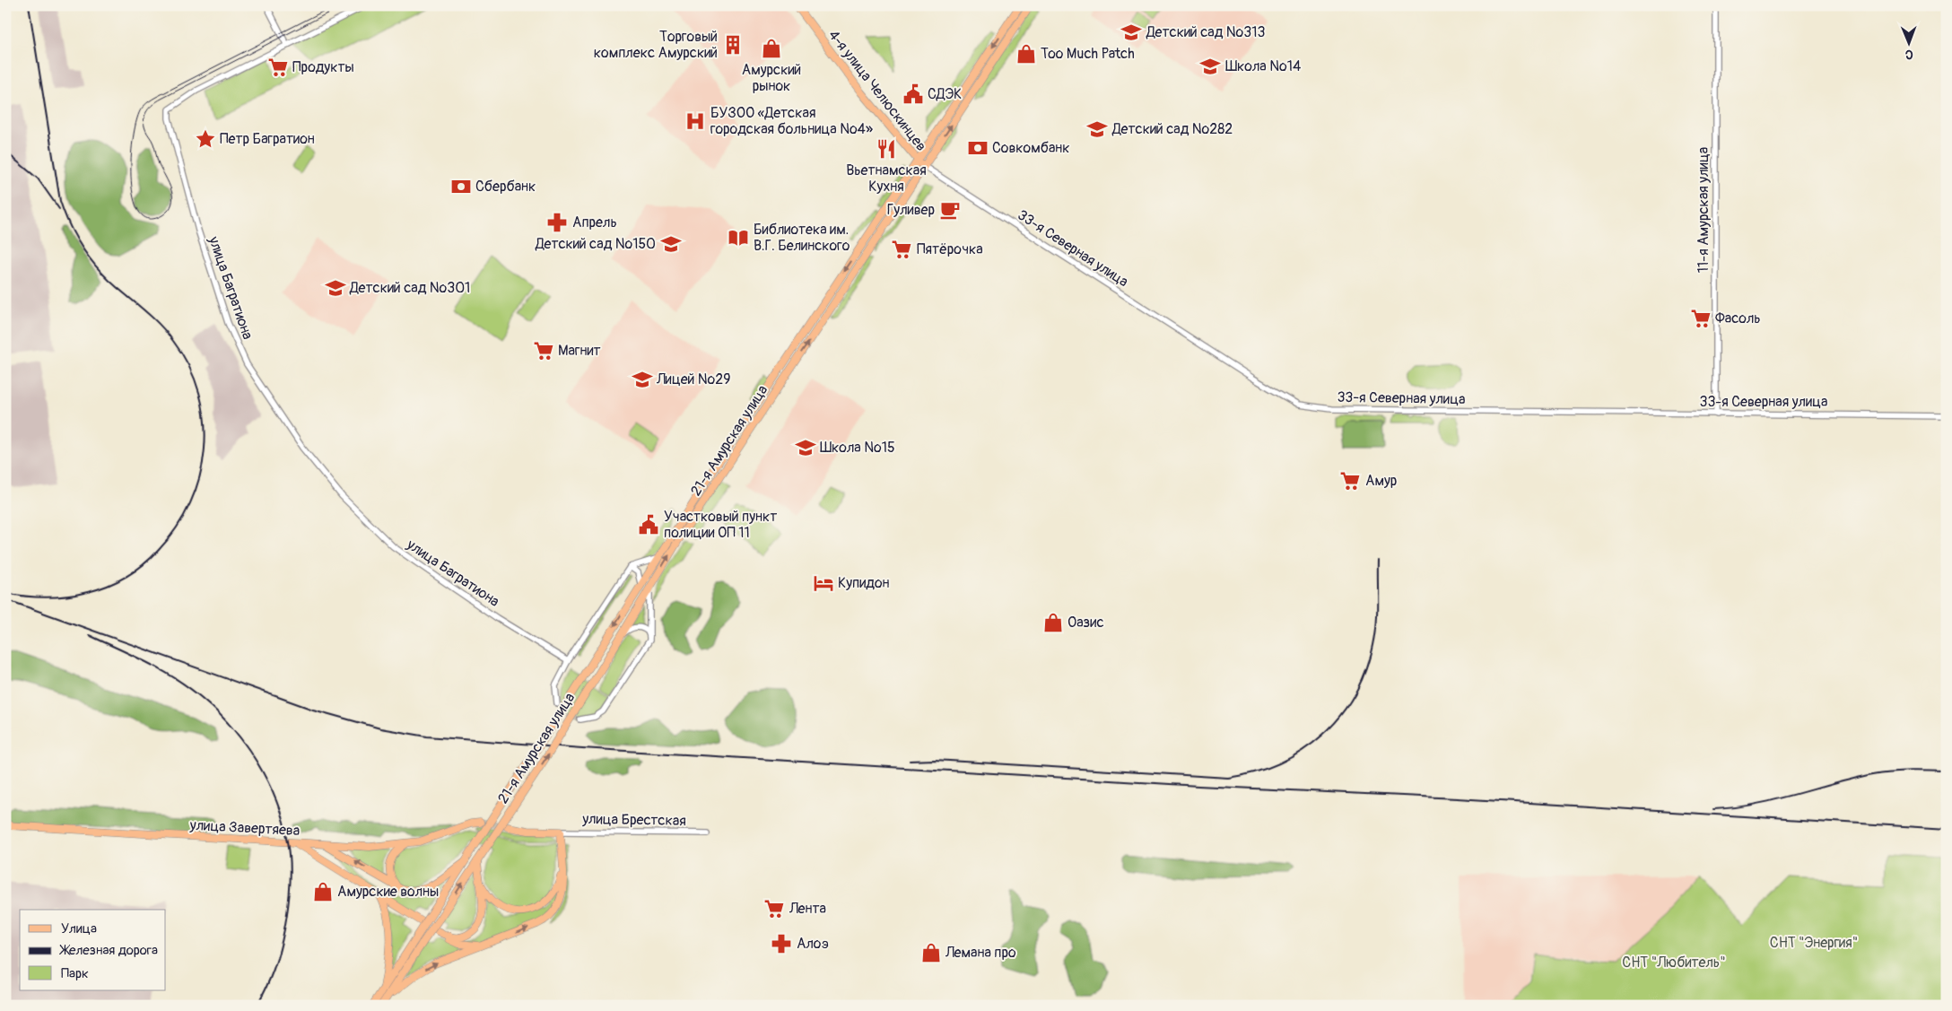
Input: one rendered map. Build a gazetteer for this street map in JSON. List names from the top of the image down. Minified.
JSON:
{"streets":{"main road":["4-я улица Челюскинцев","21-я Амурская улица","улица Завертяева"],"street":["11-я Амурская улица","33-я Северная улица","улица Багратиона","улица Брестская"]},"crossings":[["4-я улица Челюскинцев","33-я Северная улица"],["4-я улица Челюскинцев","21-я Амурская улица"],["11-я Амурская улица","33-я Северная улица"],["33-я Северная улица","21-я Амурская улица"]],"parks":["СНТ \"Энергия\"","СНТ \"Любитель\""],"places":{"school or university":["Детский сад №313","Школа №14","Детский сад №282","Детский сад №150","Детский сад №301","Лицей №29","Школа №15"],"building":["Торговый комплекс Амурский"],"shop":["Амурский рынок","Too Much Patch","Оазис","Амурские волны","Лемана про"],"supermarket":["Продукты","Пятёрочка","Фасоль","Магнит","Амур","Лента"],"public building":["СДЭК","Участковый пункт полиции ОП 11"],"hospital":["БУЗОО «Детская городская больница №4»"],"place":["Петр Багратион"],"bank":["Совкомбанк","Сбербанк"],"restaurant":["Вьетнамская Кухня"],"cafe":["Гуливер"],"pharmacy":["Апрель","Алоэ"],"library":["Библиотека им. В.Г. Белинского"],"hotel":["Купидон"]},"legend":["Улица","Железная дорога","Парк"],"north":"bottom"}
